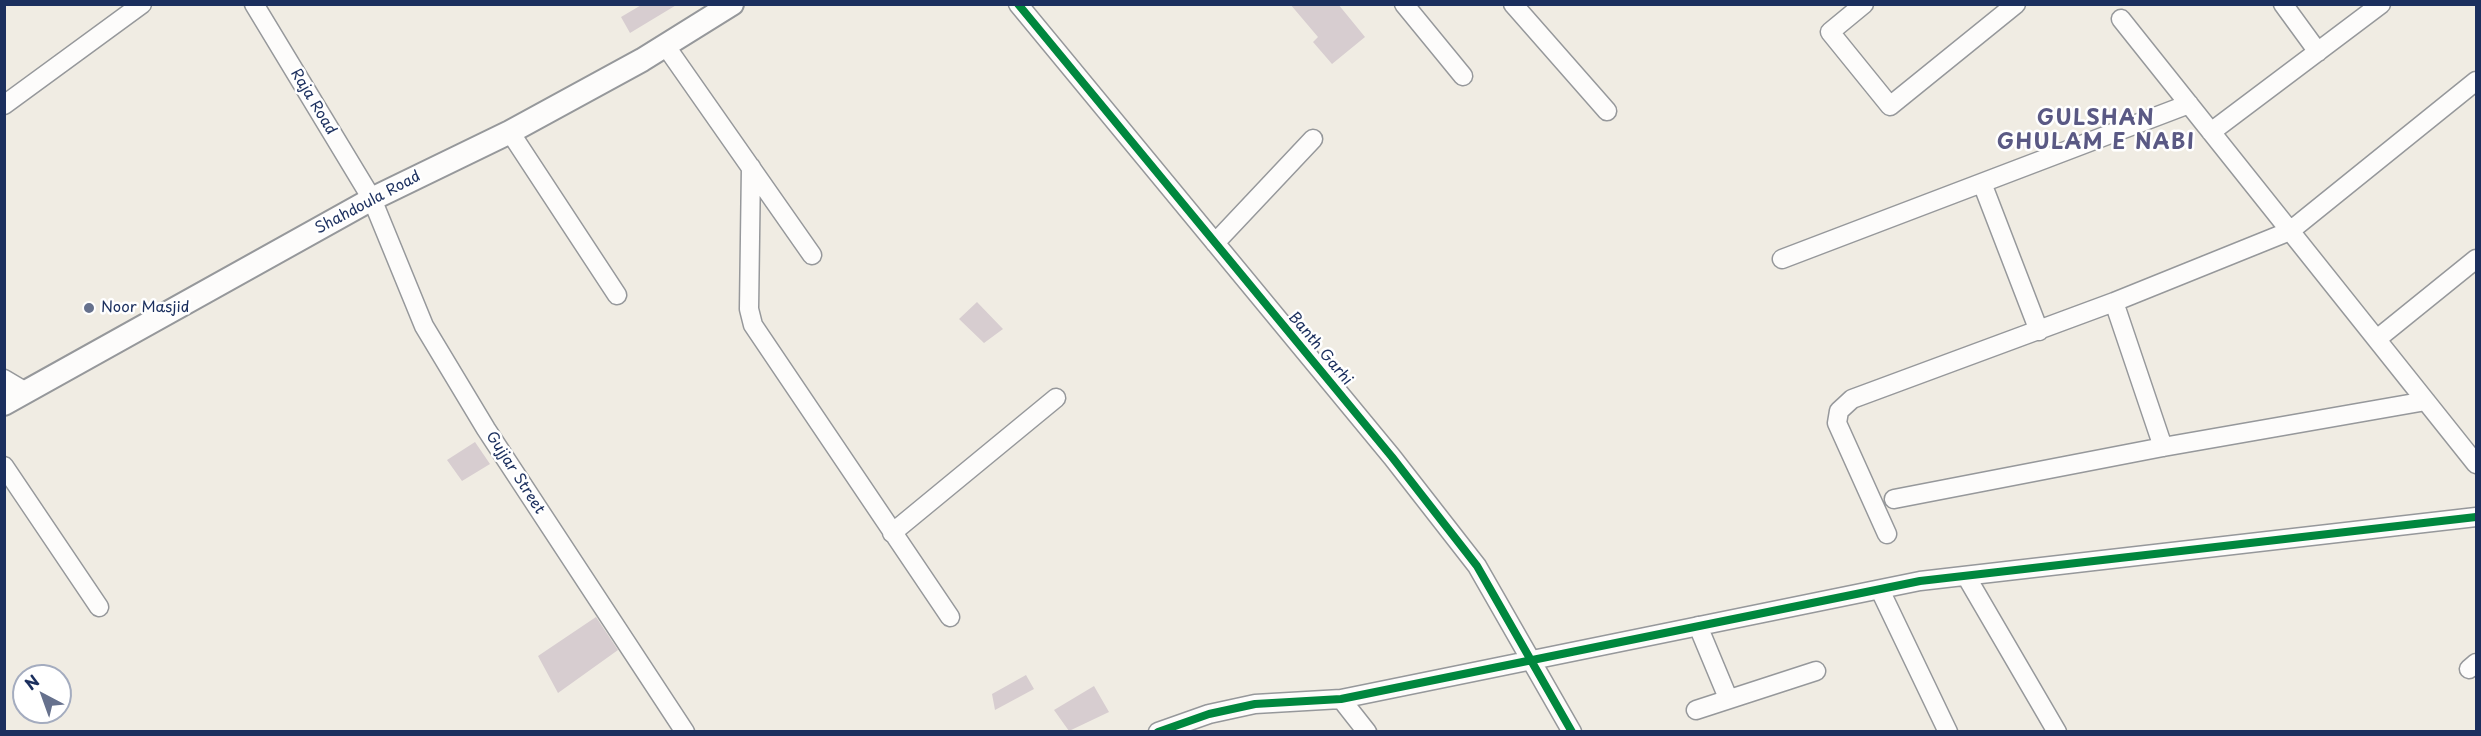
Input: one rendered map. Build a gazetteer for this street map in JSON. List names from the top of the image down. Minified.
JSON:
{"streets":{"street":["Raja Road","Shahdoula Road","Banth Garhi","Gujjar Street"]},"crossings":[["Raja Road","Shahdoula Road"],["Raja Road","Gujjar Street"],["Shahdoula Road","Gujjar Street"]],"districts":["GULSHAN GHULAM E NABI"],"places":["Noor Masjid"],"north":"top left"}
